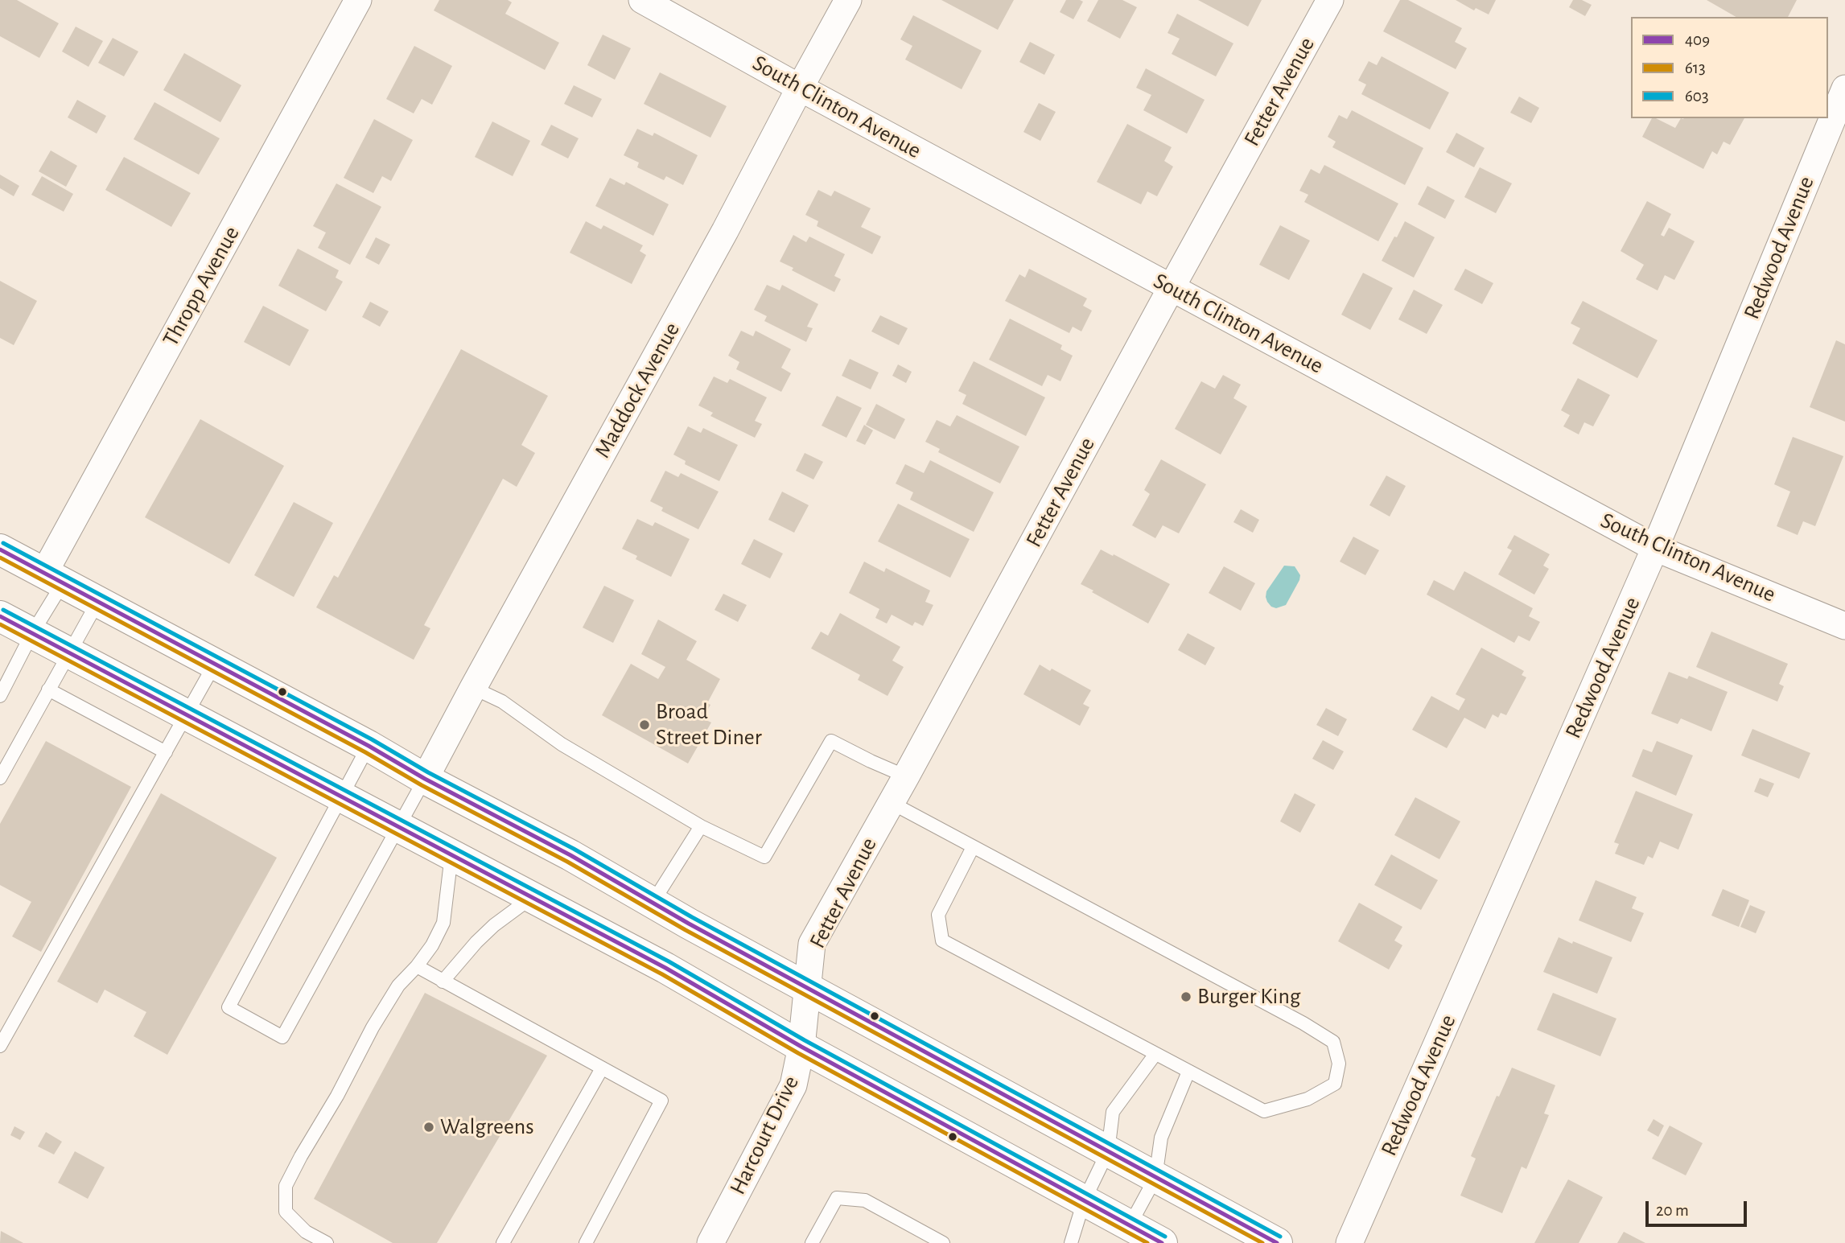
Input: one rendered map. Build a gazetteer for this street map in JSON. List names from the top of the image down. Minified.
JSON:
{"streets":{"street":["Fetter Avenue","South Clinton Avenue","Redwood Avenue","Thropp Avenue","Maddock Avenue","Harcourt Drive"]},"crossings":[["Fetter Avenue","South Clinton Avenue"],["Fetter Avenue","Harcourt Drive"],["South Clinton Avenue","Redwood Avenue"],["South Clinton Avenue","Maddock Avenue"]],"places":["Broad Street Diner","Burger King","Walgreens"],"lines":["transit line 603","transit line 409","transit line 613"],"legend":["409","613","603"],"scale_bar":"20 m"}
